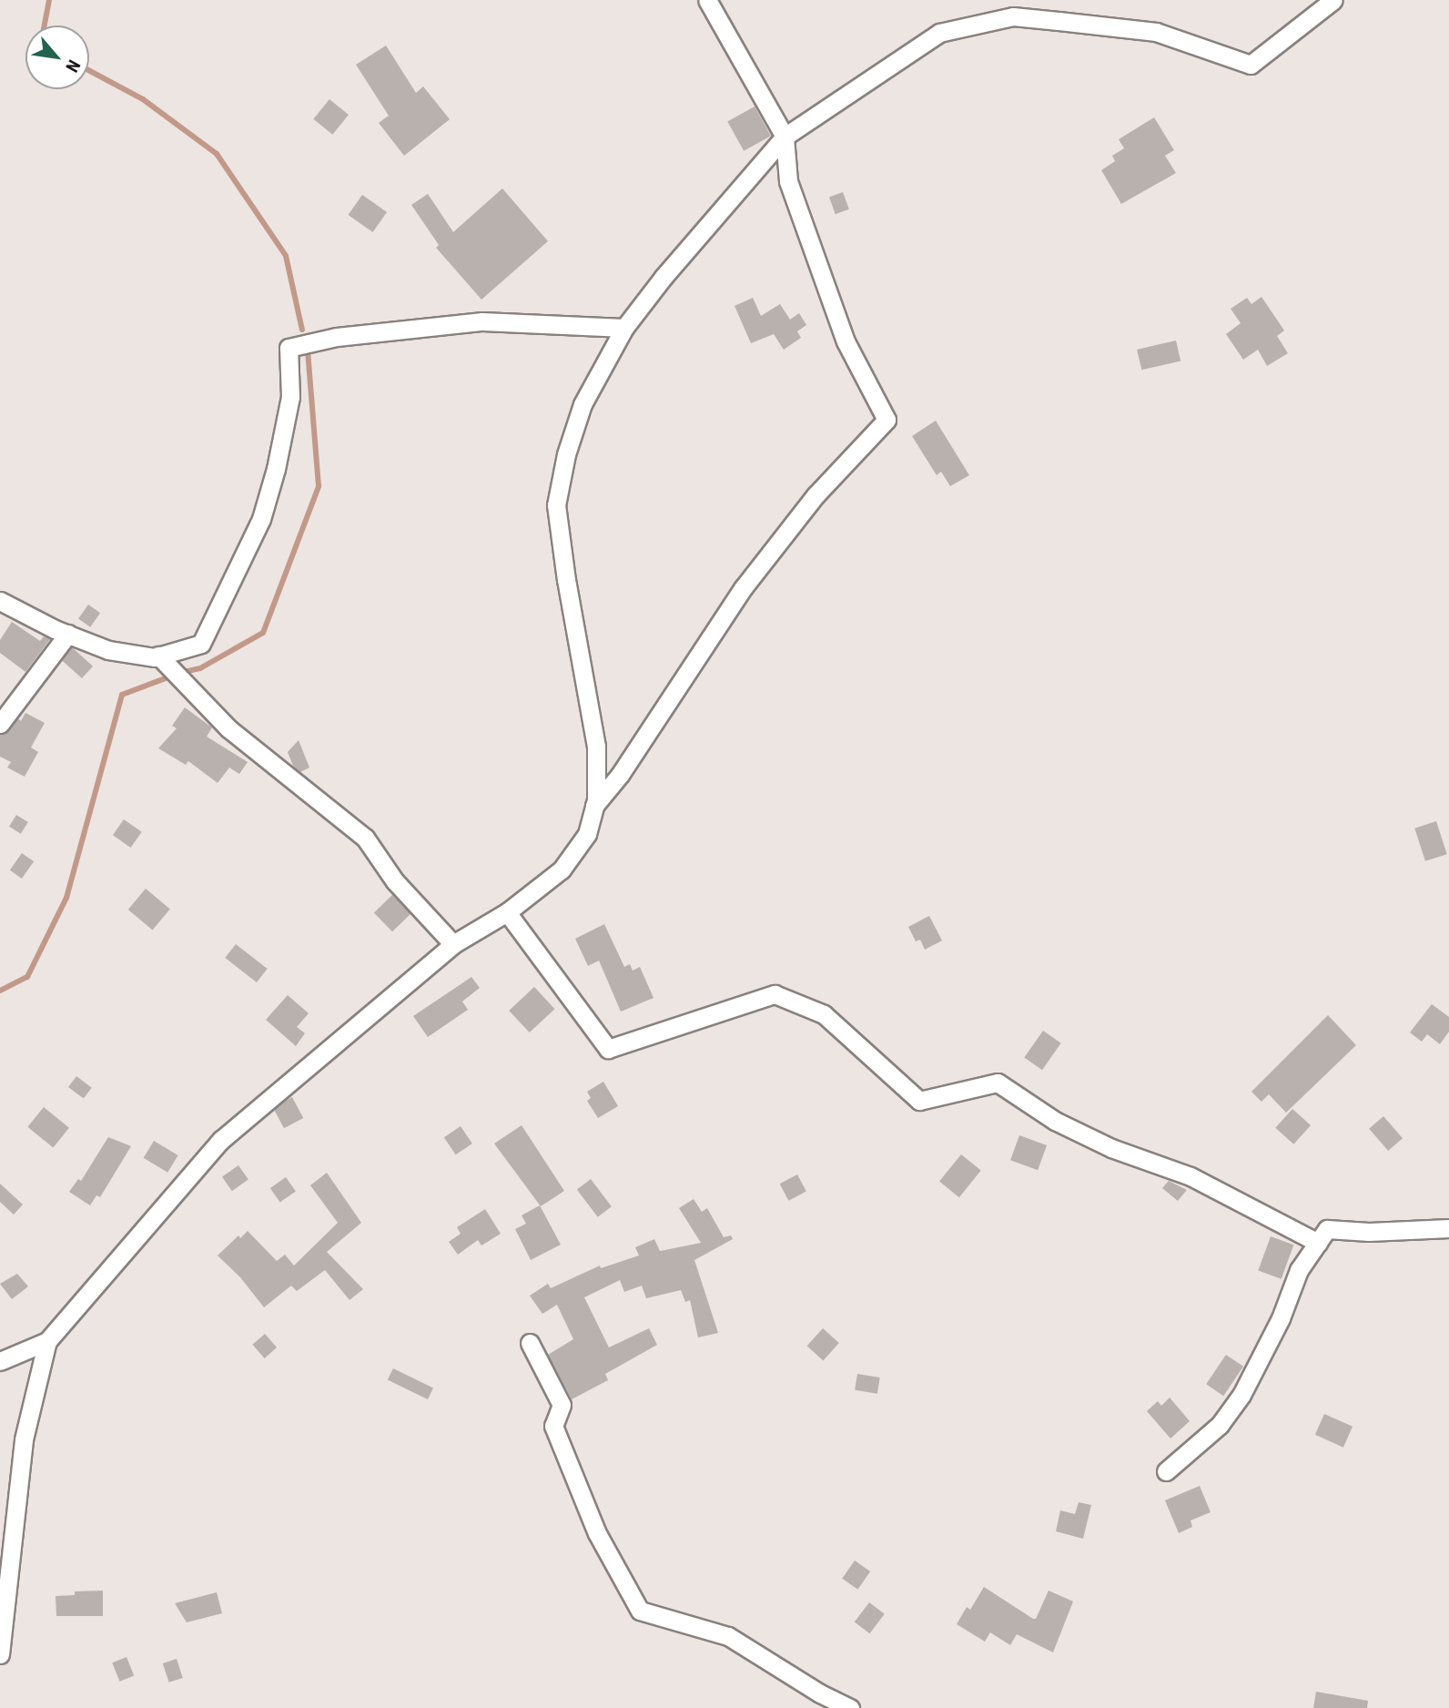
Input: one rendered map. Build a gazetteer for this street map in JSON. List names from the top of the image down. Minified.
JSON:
{"north":"bottom right"}
